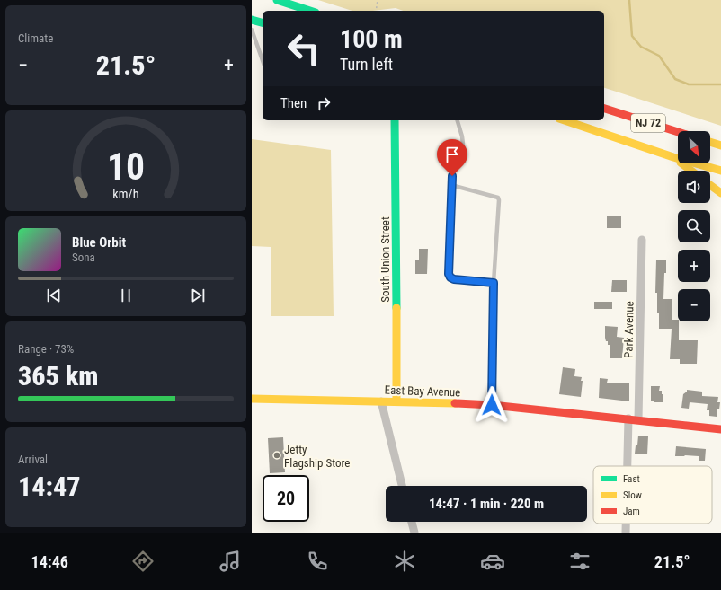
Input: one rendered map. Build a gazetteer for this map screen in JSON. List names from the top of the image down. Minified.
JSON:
{"streets":{"main road":["NJ 72","South Union Street","East Bay Avenue"],"street":["Park Avenue"]},"crossings":[["South Union Street","East Bay Avenue"],["Park Avenue","East Bay Avenue"]],"places":["Jetty Flagship Store"],"legend":["Fast","Slow","Jam"],"north":"bottom right","page":{"tile":["Climate",["Range · 73%","365 km"],["Arrival","14:47"]],"turn":["100 m","Turn left"],"heat":["−","21.5°","+"],"then":"Then","map_buttons":["+","−"],"song":["Blue Orbit","Sona"],"limit":"20","trip":"14:47 · 1 min · 220 m","tabs":["14:46","21.5°"],"gauge":["10","km/h"]}}
